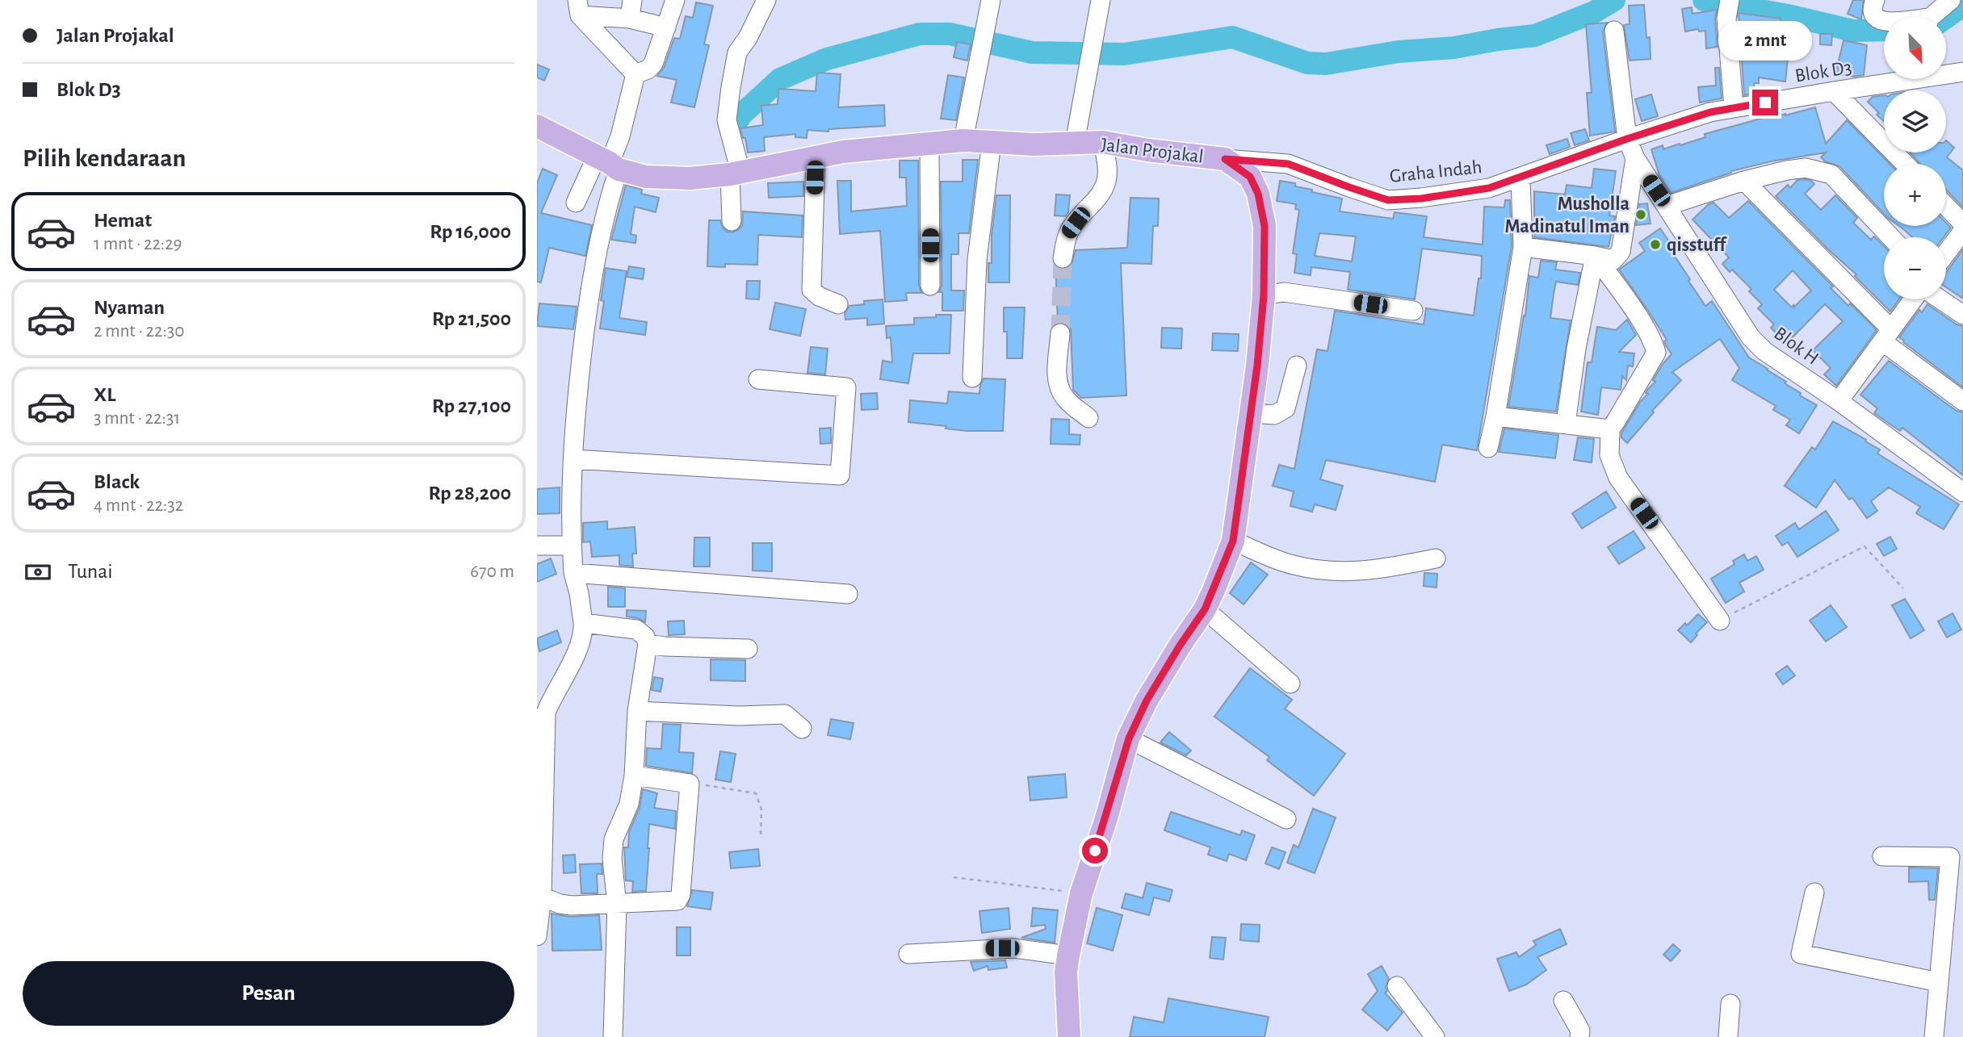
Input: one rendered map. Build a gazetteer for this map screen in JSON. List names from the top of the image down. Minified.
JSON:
{"streets":{"main road":["Jalan Projakal"],"street":["Blok D3","Graha Indah","Blok H"]},"crossings":[["Blok D3","Graha Indah"],["Jalan Projakal","Graha Indah"]],"places":["Musholla Madinatul Iman","qisstuff"],"north":"bottom right","page":{"banner":["Jalan Projakal","Blok D3"],"map_buttons":["+","−"],"bubble":"2 mnt","heading":"Pilih kendaraan","list":[{"name":"Hemat","note":"1 mnt · 22:29","value":"Rp 16,000"},{"name":"Nyaman","note":"2 mnt · 22:30","value":"Rp 21,500"},{"name":"XL","note":"3 mnt · 22:31","value":"Rp 27,100"},{"name":"Black","note":"4 mnt · 22:32","value":"Rp 28,200"}],"pay":["Tunai","670 m"],"buttons":"Pesan"}}
